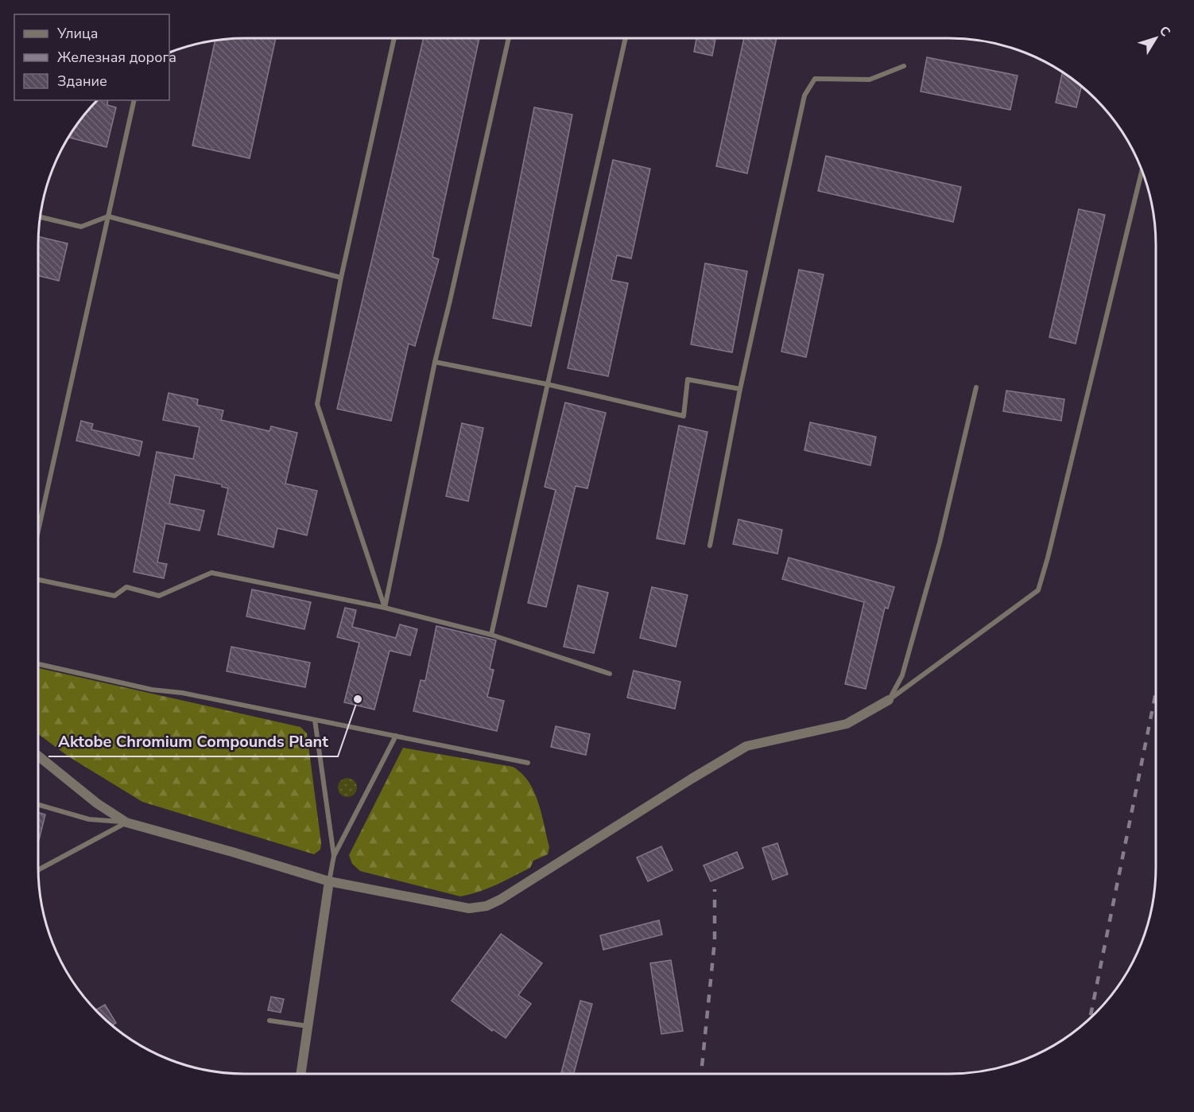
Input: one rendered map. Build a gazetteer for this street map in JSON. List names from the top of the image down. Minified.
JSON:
{"places":["Aktobe Chromium Compounds Plant"],"legend":["Улица","Железная дорога","Здание"],"north":"top right"}
